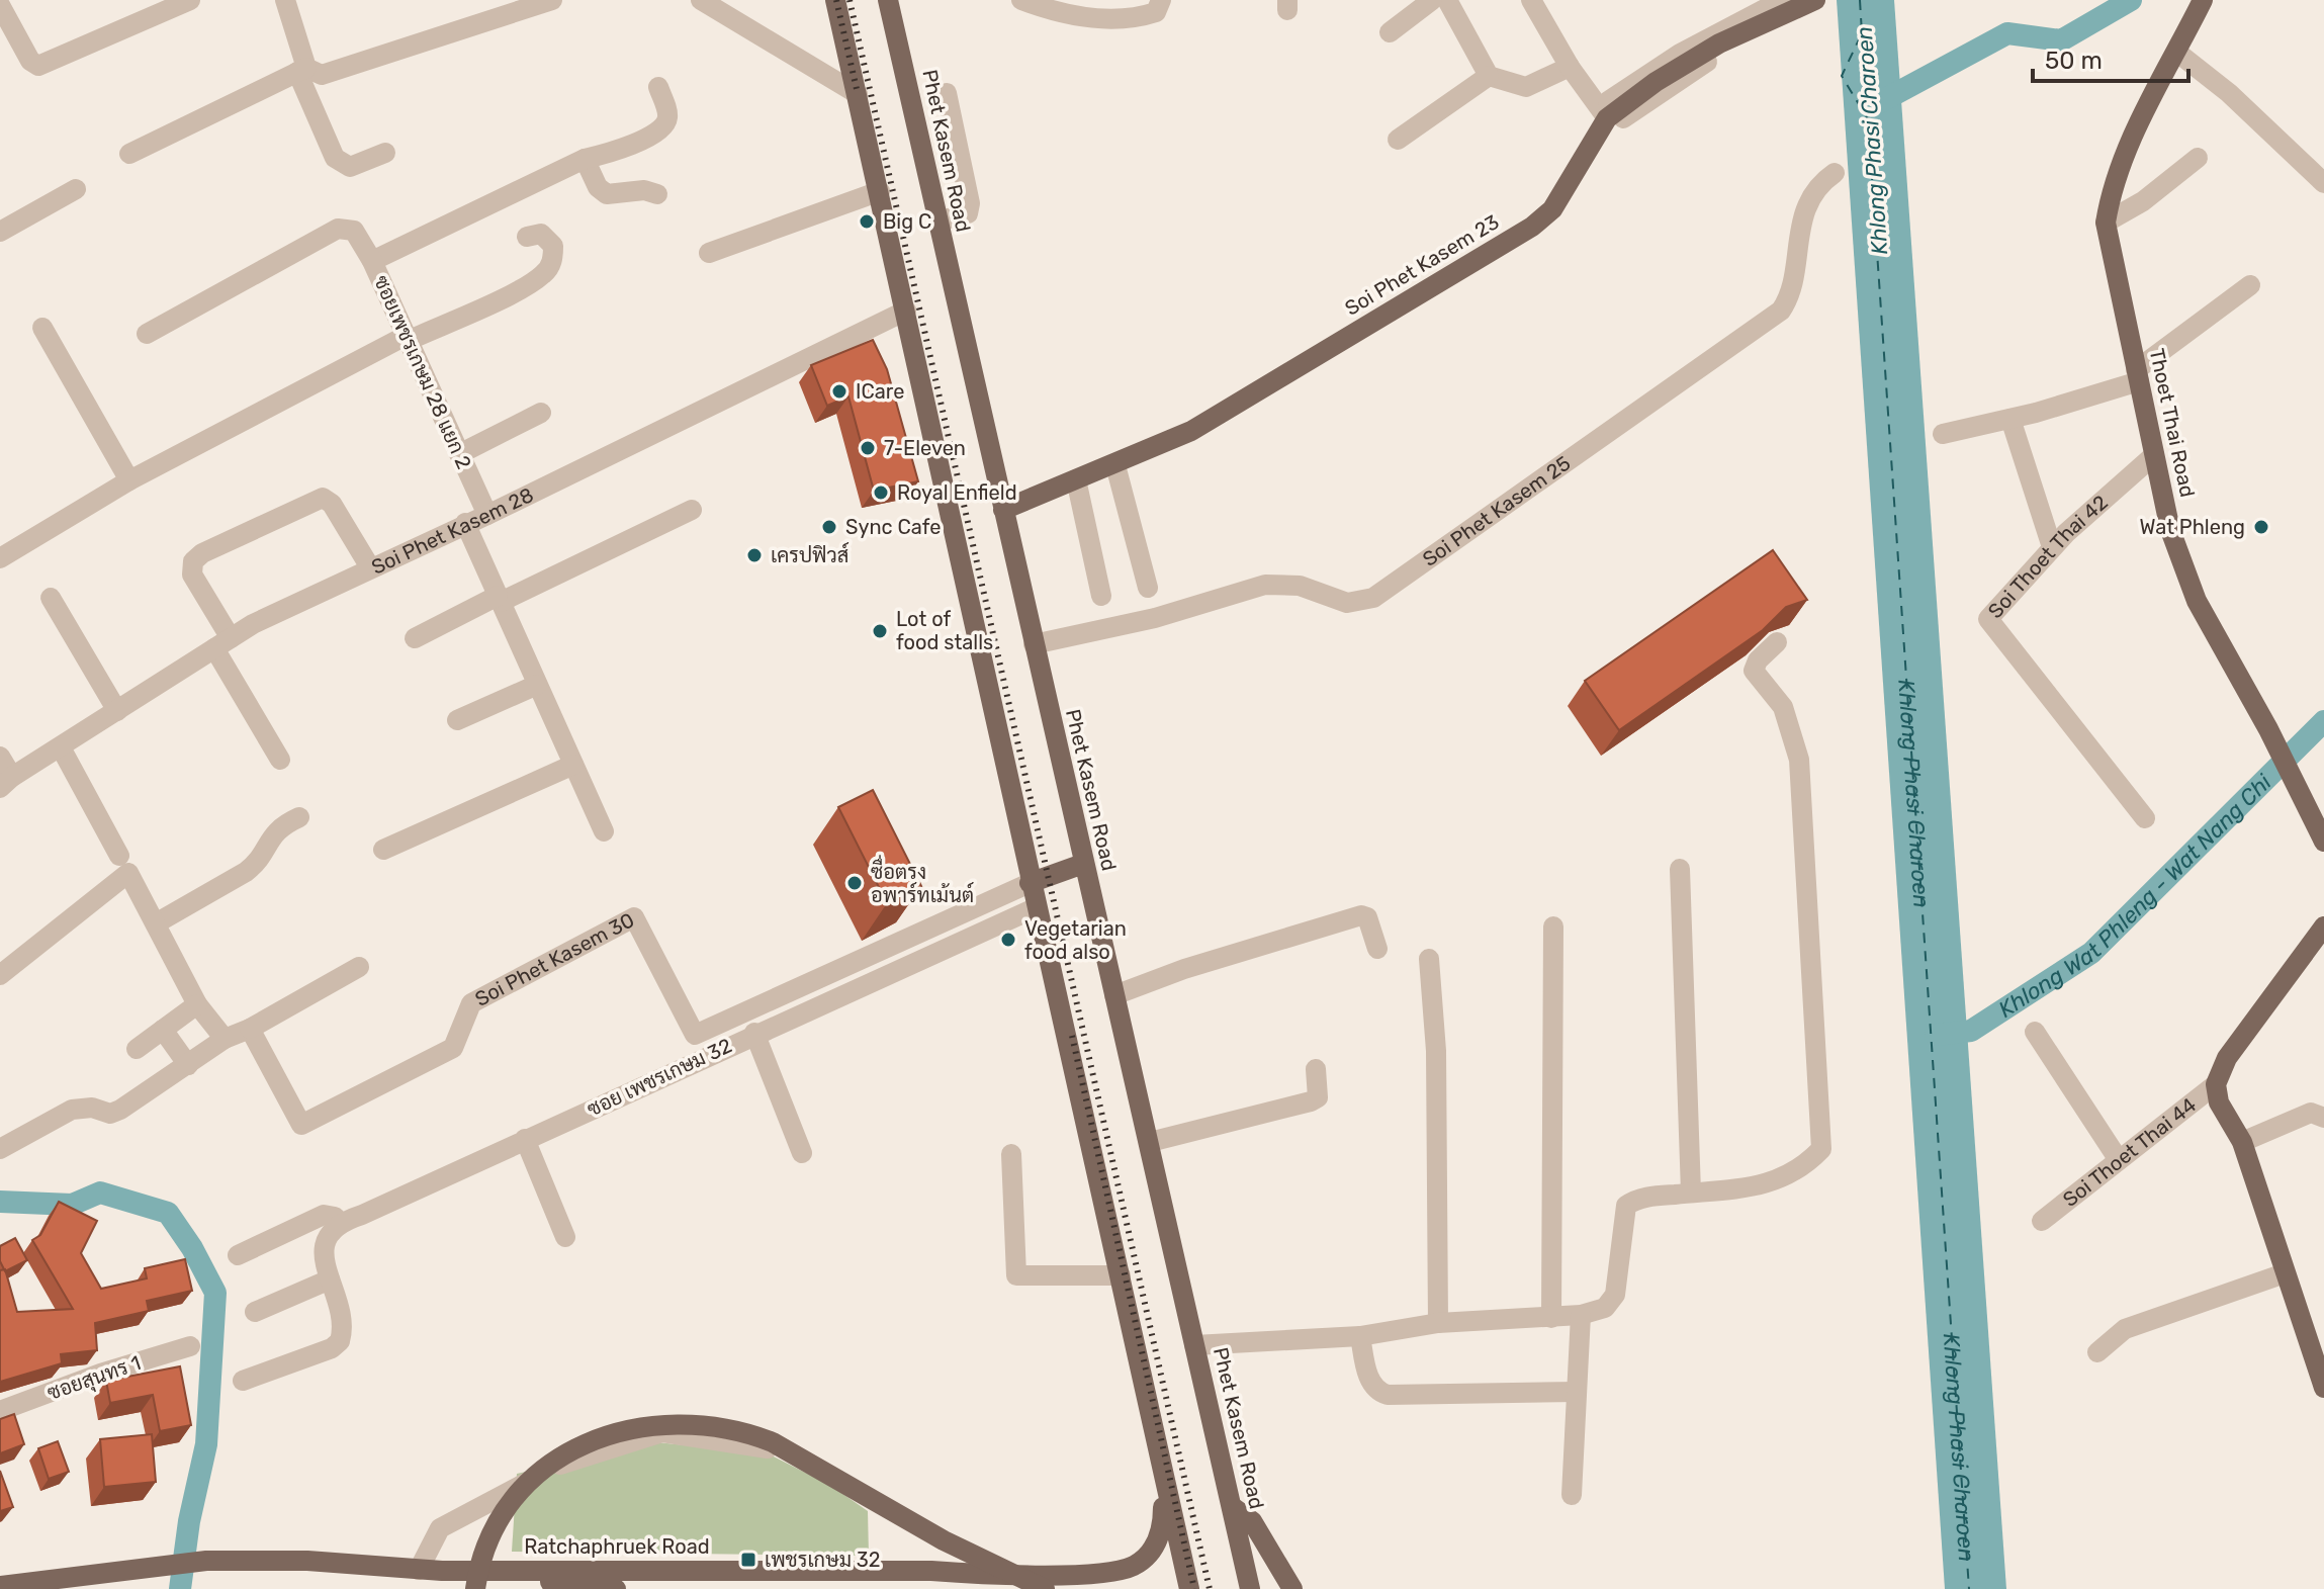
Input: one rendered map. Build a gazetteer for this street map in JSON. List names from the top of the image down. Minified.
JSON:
{"streets":{"main road":["Phet Kasem Road","Soi Phet Kasem 23","Thoet Thai Road","Ratchaphruek Road"],"street":["ซอยเพชรเกษม 28 แยก 2","Soi Phet Kasem 25","Soi Phet Kasem 28","Soi Thoet Thai 42","Soi Phet Kasem 30","ซอย เพชรเกษม 32","Soi Thoet Thai 44","ซอยสุนทร 1"]},"crossings":[["Phet Kasem Road","Soi Phet Kasem 23"],["Phet Kasem Road","Soi Phet Kasem 25"],["ซอยเพชรเกษม 28 แยก 2","Soi Phet Kasem 28"],["Thoet Thai Road","Soi Thoet Thai 42"]],"water":["Khlong Phasi Charoen","Khlong Wat Phleng - Wat Nang Chi"],"places":{"other":["Big C","ICare","7-Eleven","Royal Enfield","Sync Cafe","Wat Phleng","เครปฟิวส์","Lot of food stalls","ซื่อตรง อพาร์ทเม้นต์","Vegetarian food also"],"transit":["เพชรเกษม 32"]},"scale_bar":"50 m"}
